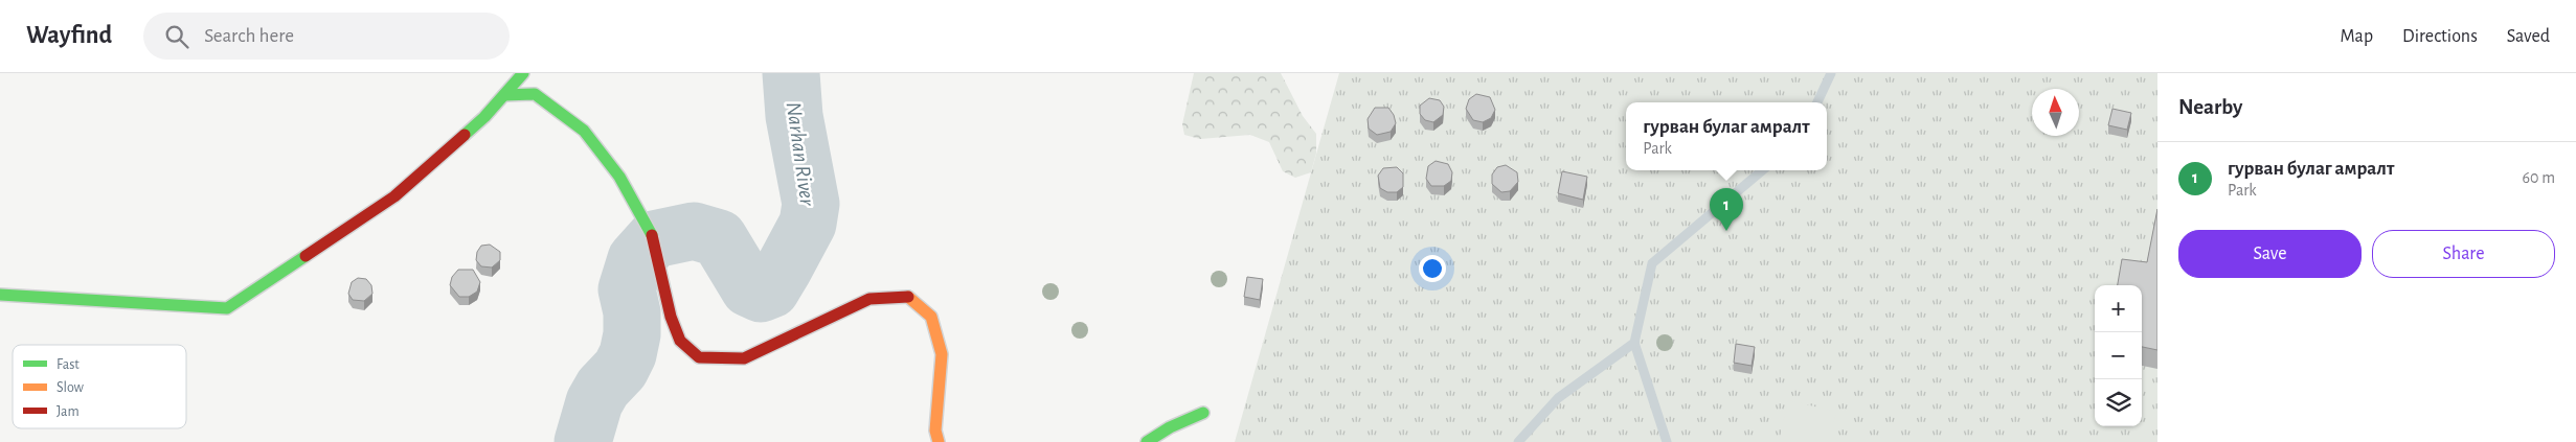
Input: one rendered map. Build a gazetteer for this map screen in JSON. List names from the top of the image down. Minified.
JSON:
{"water":["Narhan River"],"legend":["Fast","Slow","Jam"],"north":"top","page":{"header":"Wayfind","search":"Search here","nav":["Map","Directions","Saved"],"heading":"Nearby","popup":["гурван булаг амралт","Park"],"list":[{"mark":"1","name":"гурван булаг амралт","note":"Park","value":"60 m"}],"pins":"1","buttons":["Save","Share"],"map_buttons":["+","−"]}}
